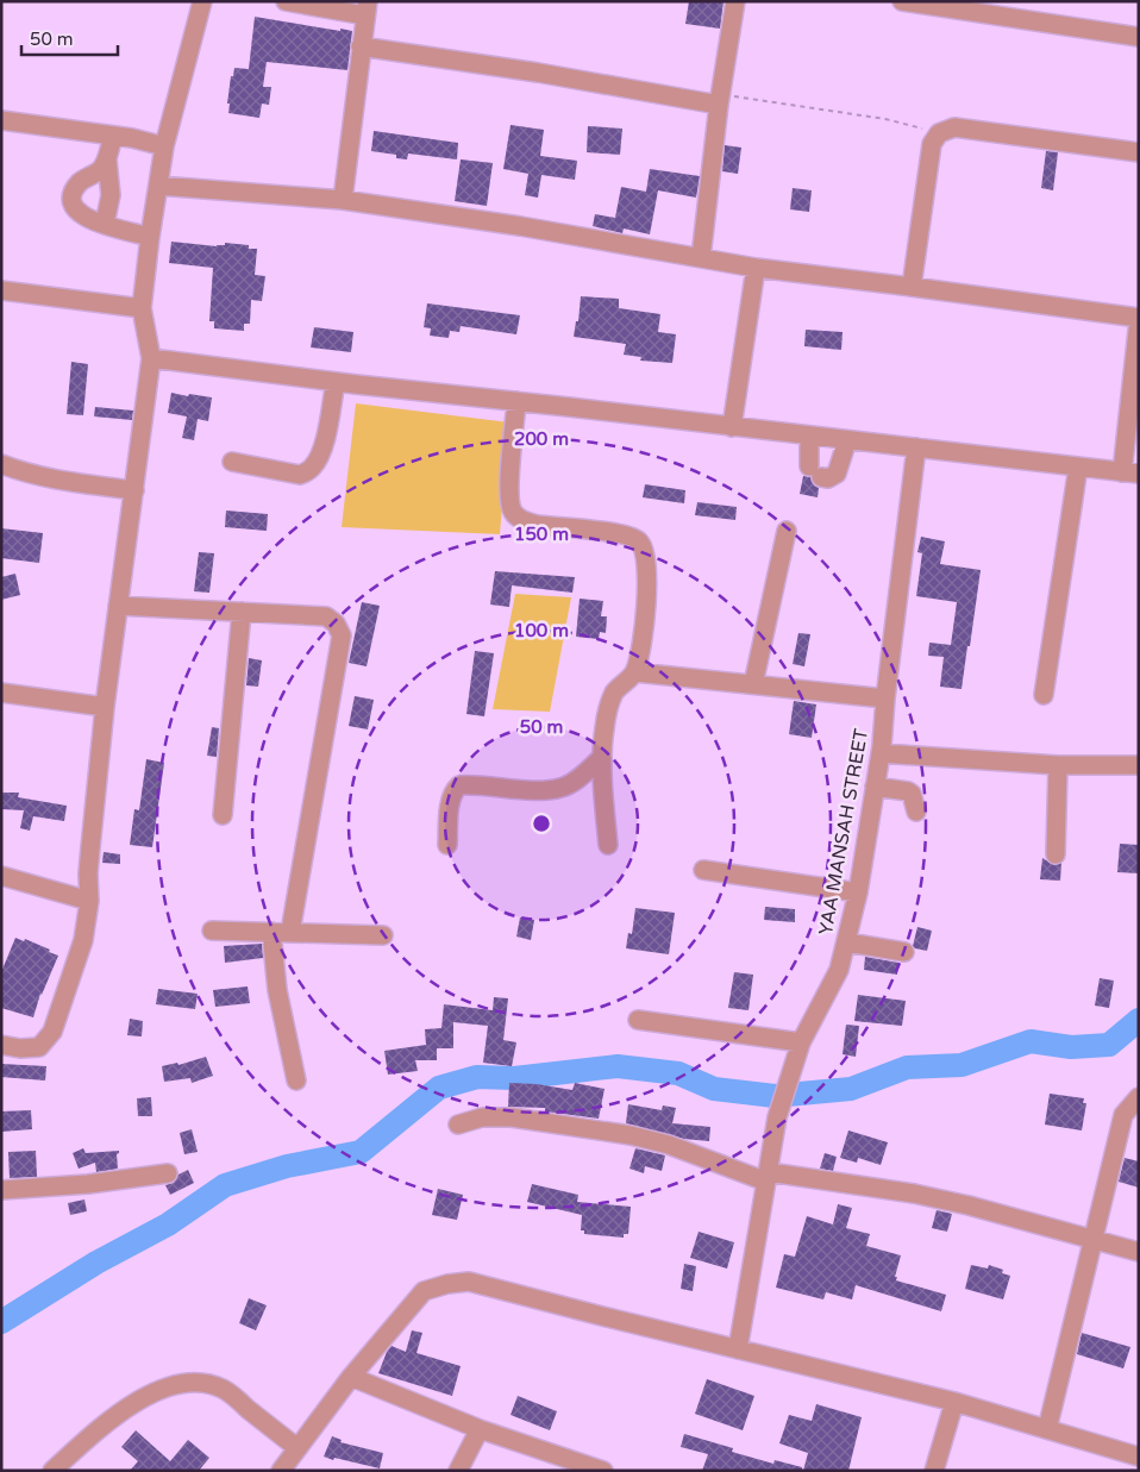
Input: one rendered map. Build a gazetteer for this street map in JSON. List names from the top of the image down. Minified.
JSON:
{"streets":{"street":["YAA MANSAH STREET"]},"scale_bar":"50 m","rings":["200 m","150 m","100 m","50 m"]}
